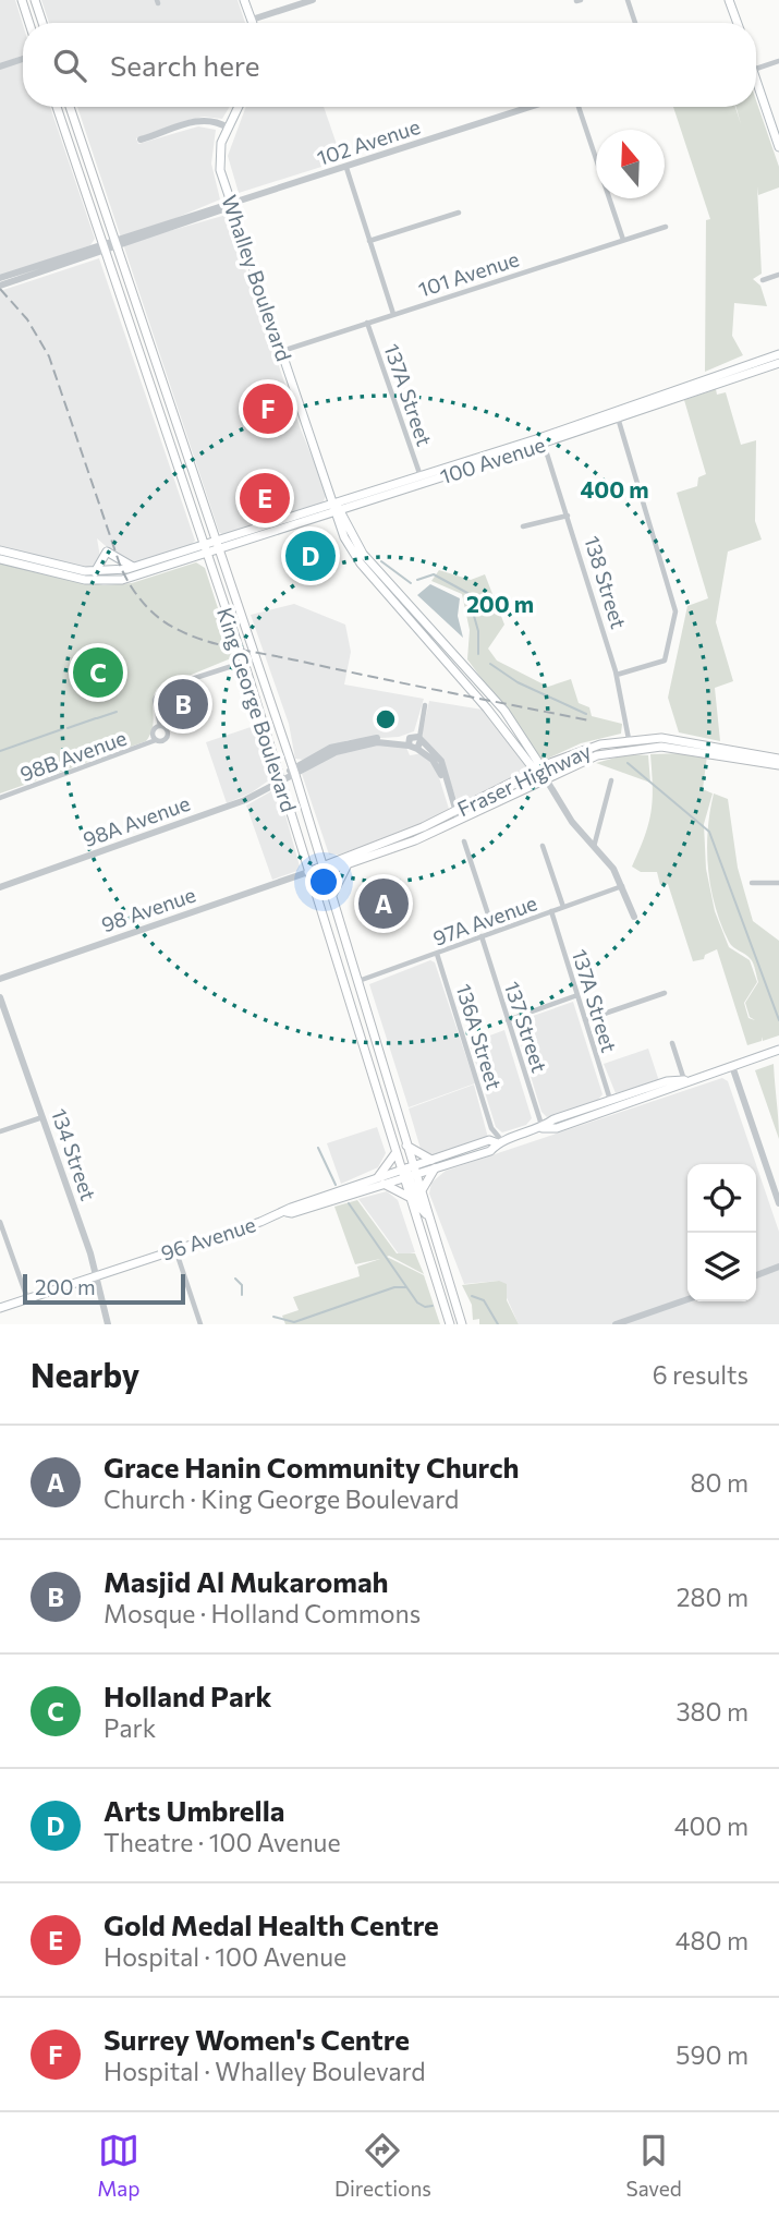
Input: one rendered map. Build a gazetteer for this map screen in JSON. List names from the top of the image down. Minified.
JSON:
{"streets":{"main road":["Whalley Boulevard","100 Avenue","King George Boulevard","Fraser Highway","96 Avenue"],"street":["102 Avenue","101 Avenue","137A Street","138 Street","98B Avenue","98A Avenue","98 Avenue","97A Avenue","137 Street","136A Street","134 Street"]},"crossings":[["102 Avenue","Whalley Boulevard"],["102 Avenue","137A Street"],["102 Avenue","King George Boulevard"],["101 Avenue","Whalley Boulevard"],["101 Avenue","137A Street"],["Whalley Boulevard","100 Avenue"],["Whalley Boulevard","Fraser Highway"],["Whalley Boulevard","97A Avenue"],["137A Street","100 Avenue"],["137A Street","97A Avenue"],["137A Street","96 Avenue"],["100 Avenue","138 Street"],["100 Avenue","King George Boulevard"],["138 Street","Fraser Highway"],["King George Boulevard","Fraser Highway"],["King George Boulevard","98A Avenue"],["King George Boulevard","98 Avenue"],["King George Boulevard","97A Avenue"],["King George Boulevard","96 Avenue"],["97A Avenue","137 Street"],["97A Avenue","136A Street"],["137 Street","96 Avenue"],["136A Street","96 Avenue"],["134 Street","96 Avenue"]],"scale_bar":"200 m","north":"top","page":{"search":"Search here","pins":["F","E","D","C","B","A"],"scale":"200 m","heading":["Nearby","6 results"],"list":[{"mark":"A","name":"Grace Hanin Community Church","note":"Church · King George Boulevard","value":"80 m"},{"mark":"B","name":"Masjid Al Mukaromah","note":"Mosque · Holland Commons","value":"280 m"},{"mark":"C","name":"Holland Park","note":"Park","value":"380 m"},{"mark":"D","name":"Arts Umbrella","note":"Theatre · 100 Avenue","value":"400 m"},{"mark":"E","name":"Gold Medal Health Centre","note":"Hospital · 100 Avenue","value":"480 m"},{"mark":"F","name":"Surrey Women's Centre","note":"Hospital · Whalley Boulevard","value":"590 m"}],"nav":["Map","Directions","Saved"]},"rings":["400 m","200 m"]}
